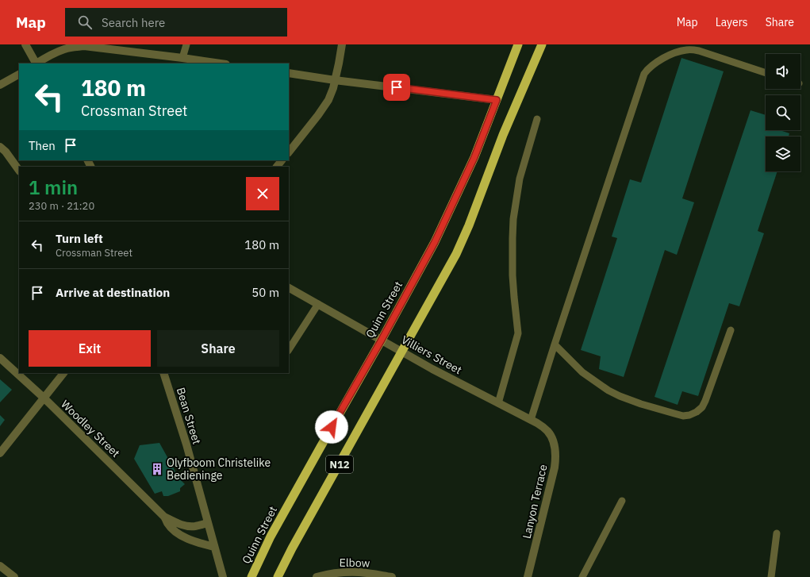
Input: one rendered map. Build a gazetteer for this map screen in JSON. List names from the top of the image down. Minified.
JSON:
{"streets":{"highway":["Quinn Street","N12"],"street":["Villiers Street","Bean Street","Woodley Street","Lanyon Terrace","Elbow"]},"crossings":[["Quinn Street","Villiers Street"],["Villiers Street","N12"],["Villiers Street","Lanyon Terrace"],["Bean Street","Woodley Street"]],"places":{"building":["Olyfboom Christelike Bedieninge"]},"page":{"header":"Map","search":"Search here","nav":["Map","Layers","Share"],"turn":["180 m","Crossman Street"],"then":"Then","heading":["1 min","230 m · 21:20"],"list":[{"name":"Turn left","note":"Crossman Street","value":"180 m"},{"name":"Arrive at destination","value":"50 m"}],"buttons":["Exit","Share"]}}
